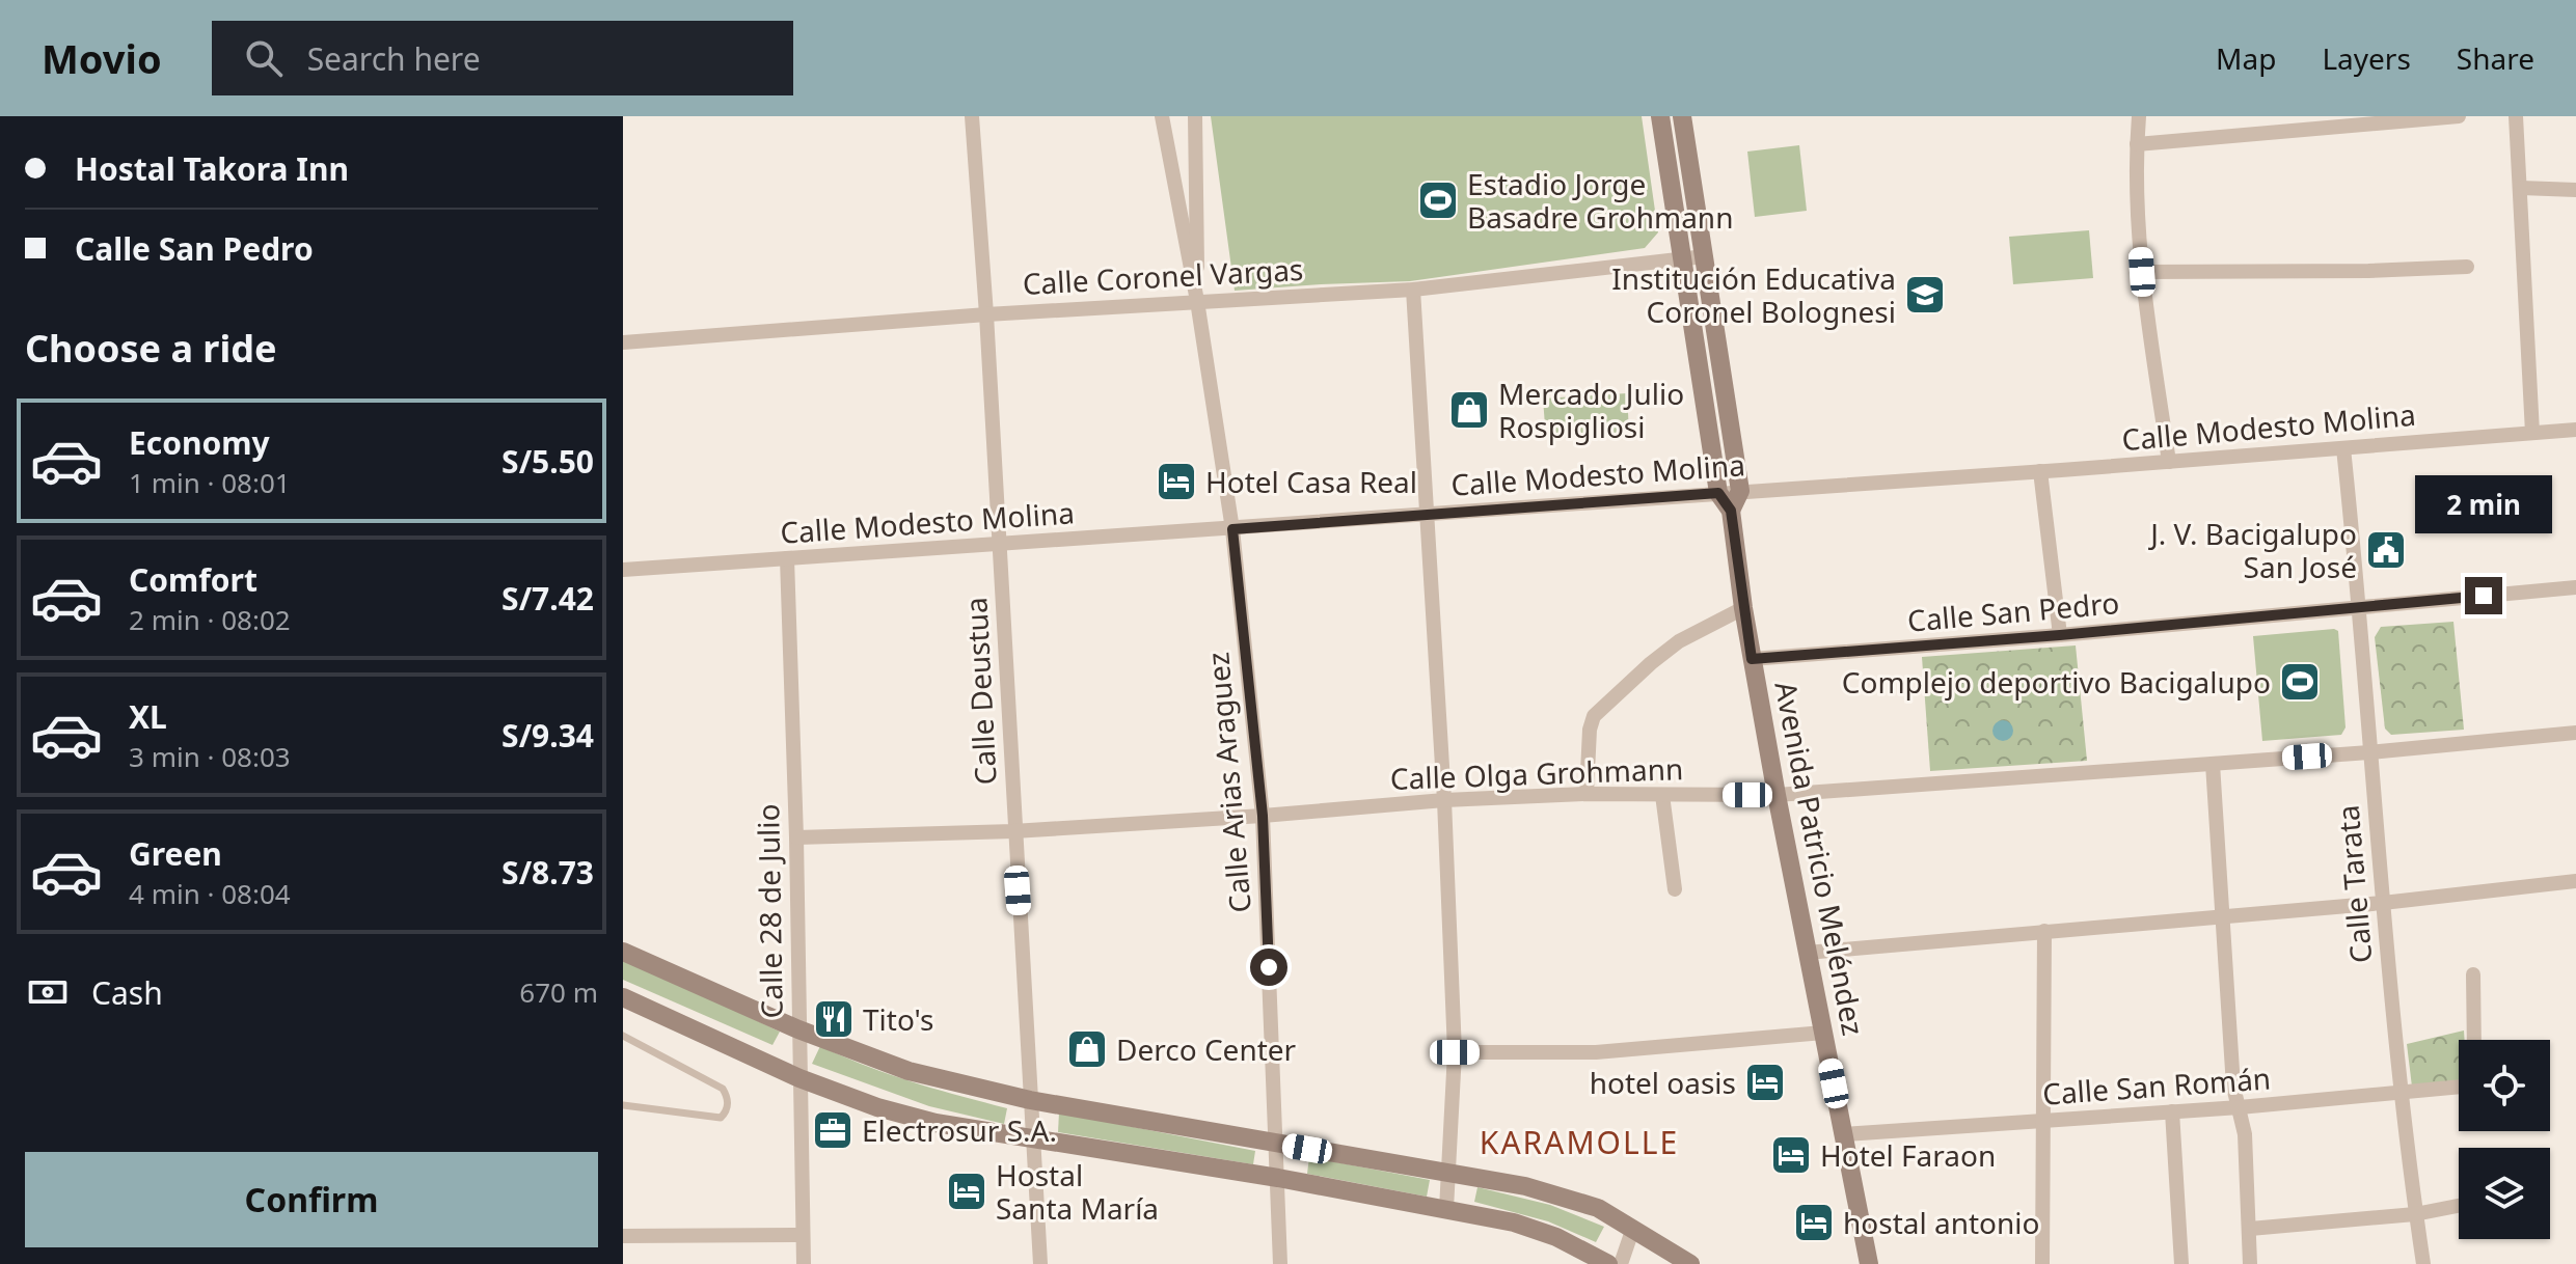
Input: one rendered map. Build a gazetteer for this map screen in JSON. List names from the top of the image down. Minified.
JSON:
{"streets":{"main road":["Avenida Patricio Meléndez"],"street":["Calle Coronel Vargas","Calle Modesto Molina","Calle San Pedro","Calle Deustua","Calle Olga Grohmann","Calle Arias Araguez","Calle Tarata","Calle 28 de Julio","Calle San Román"]},"crossings":[["Calle Coronel Vargas","Calle Deustua"],["Calle Coronel Vargas","Calle Arias Araguez"],["Calle Coronel Vargas","Avenida Patricio Meléndez"],["Calle Modesto Molina","Calle Deustua"],["Calle Modesto Molina","Calle Arias Araguez"],["Calle Modesto Molina","Avenida Patricio Meléndez"],["Calle Modesto Molina","Calle Tarata"],["Calle Modesto Molina","Calle 28 de Julio"],["Calle San Pedro","Avenida Patricio Meléndez"],["Calle San Pedro","Calle Tarata"],["Calle Deustua","Calle Olga Grohmann"],["Calle Olga Grohmann","Calle Arias Araguez"],["Calle Olga Grohmann","Avenida Patricio Meléndez"],["Calle Olga Grohmann","Calle Tarata"],["Calle Olga Grohmann","Calle 28 de Julio"],["Avenida Patricio Meléndez","Calle San Román"],["Calle Tarata","Calle San Román"]],"districts":["KARAMOLLE"],"places":{"sports":["Estadio Jorge Basadre Grohmann","Complejo deportivo Bacigalupo"],"school or university":["Institución Educativa Coronel Bolognesi"],"shop":["Mercado Julio Rospigliosi","Derco Center"],"hotel":["Hotel Casa Real","hotel oasis","Hotel Faraon","Hostal Santa María","hostal antonio"],"public building":["J. V. Bacigalupo San José"],"restaurant":["Tito's"],"office":["Electrosur S.A."]},"page":{"header":"Movio","search":"Search here","nav":["Map","Layers","Share"],"banner":["Hostal Takora Inn","Calle San Pedro"],"heading":"Choose a ride","list":[{"name":"Economy","note":"1 min · 08:01","value":"S/5.50"},{"name":"Comfort","note":"2 min · 08:02","value":"S/7.42"},{"name":"XL","note":"3 min · 08:03","value":"S/9.34"},{"name":"Green","note":"4 min · 08:04","value":"S/8.73"}],"bubble":"2 min","pay":["Cash","670 m"],"buttons":"Confirm"}}
